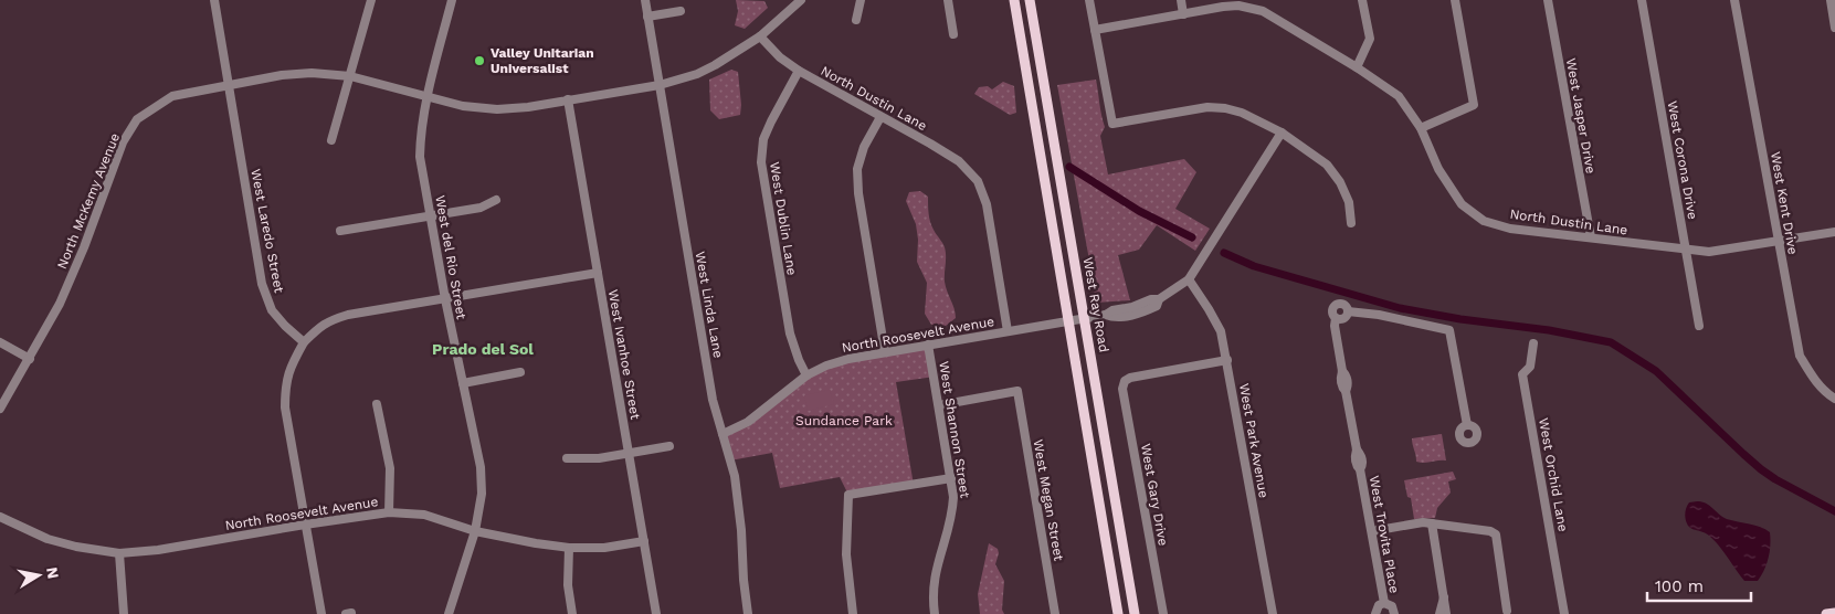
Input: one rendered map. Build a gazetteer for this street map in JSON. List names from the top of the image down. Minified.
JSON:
{"streets":{"main road":["West Ray Road"],"street":["North Dustin Lane","West Jasper Drive","West Corona Drive","North McKemy Avenue","West Kent Drive","West Dublin Lane","West Laredo Street","West del Rio Street","West Linda Lane","North Roosevelt Avenue","West Ivanhoe Street","West Shannon Street","West Park Avenue","West Orchid Lane","West Gary Drive","West Megan Street","West Trovita Place"]},"crossings":[["North Dustin Lane","West Jasper Drive"],["North Dustin Lane","West Corona Drive"],["North Dustin Lane","North McKemy Avenue"],["North Dustin Lane","West Kent Drive"],["North Dustin Lane","West Dublin Lane"],["North Dustin Lane","North Roosevelt Avenue"],["North McKemy Avenue","West Laredo Street"],["North McKemy Avenue","West del Rio Street"],["North McKemy Avenue","West Linda Lane"],["North McKemy Avenue","West Ivanhoe Street"],["West Dublin Lane","North Roosevelt Avenue"],["West del Rio Street","North Roosevelt Avenue"],["West Linda Lane","North Roosevelt Avenue"],["West Ray Road","North Roosevelt Avenue"],["North Roosevelt Avenue","West Ivanhoe Street"],["North Roosevelt Avenue","West Shannon Street"],["North Roosevelt Avenue","West Park Avenue"],["West Shannon Street","West Megan Street"],["West Park Avenue","West Gary Drive"]],"districts":["Prado del Sol"],"parks":["Sundance Park"],"places":["Valley Unitarian Universalist"],"scale_bar":"100 m","north":"right"}
